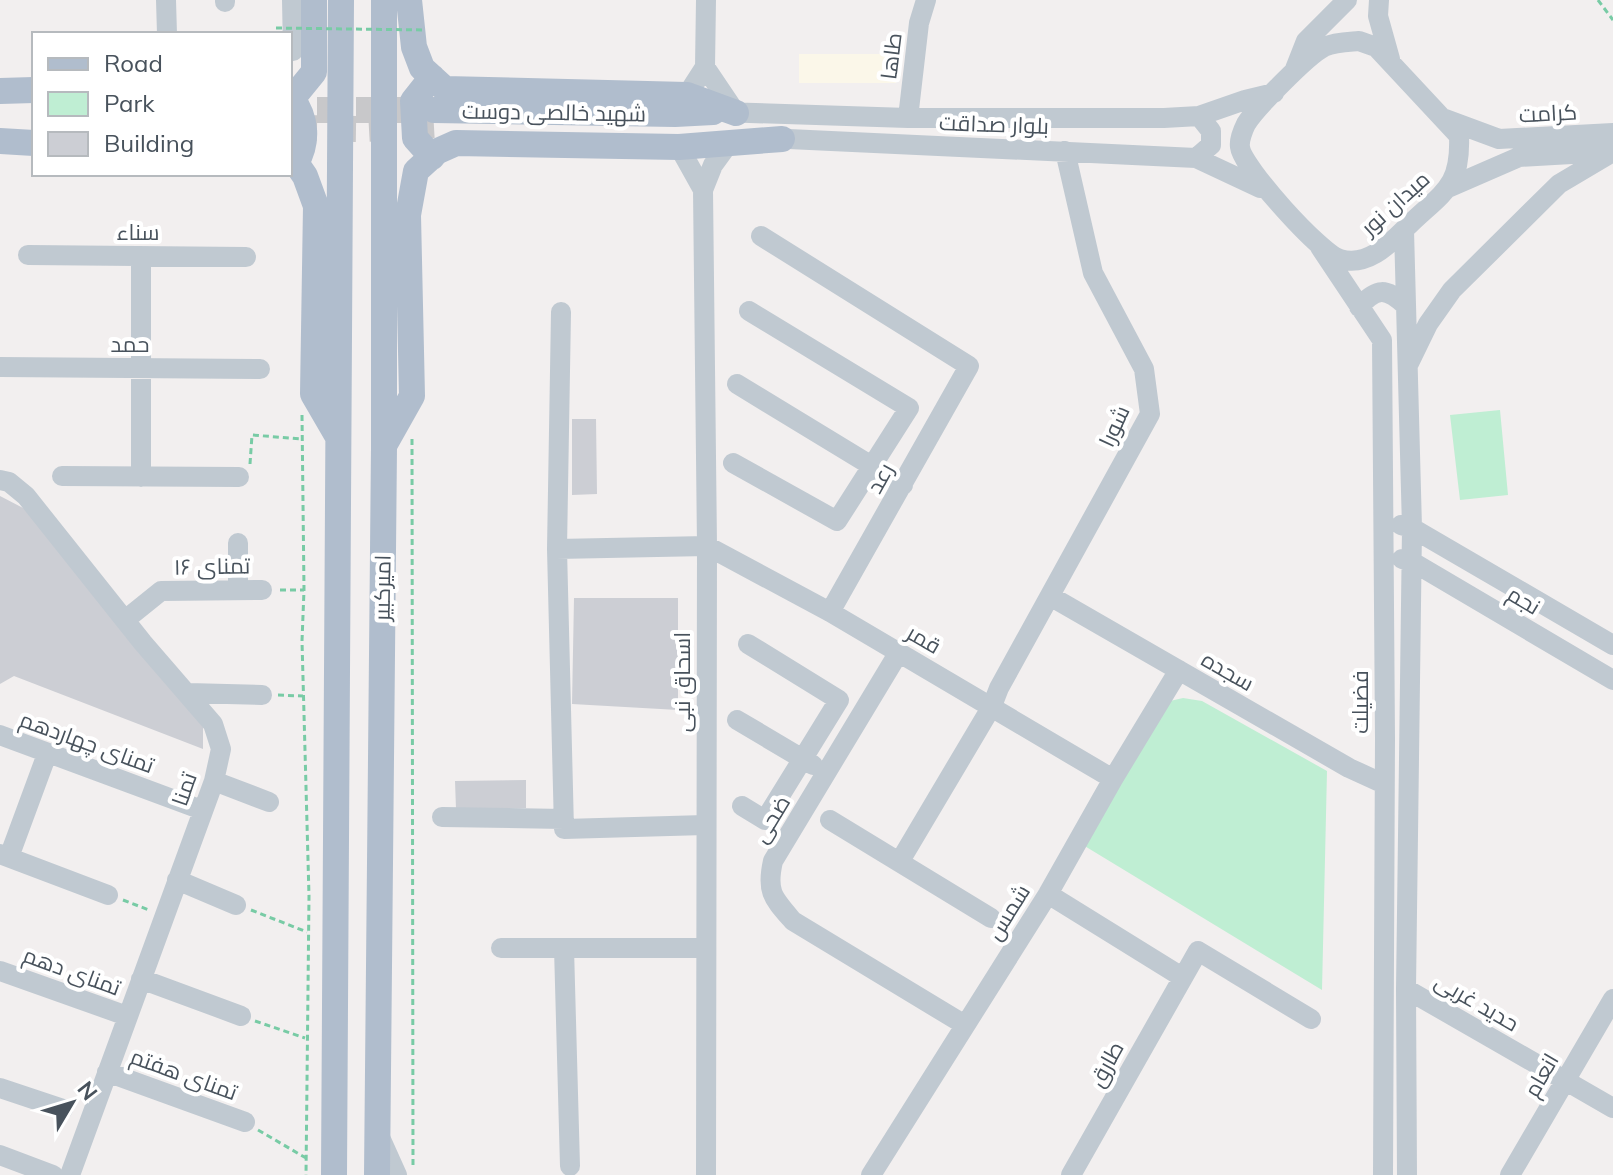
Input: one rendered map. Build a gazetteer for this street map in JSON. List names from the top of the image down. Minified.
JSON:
{"streets":{"main road":["شهید خالصی دوست","امیرکبیر"],"street":["طاها","کرامت","بلوار صداقت","میدان نور","سناء","حمد","شورا","رعد","تمنای ۱۶","نجم","قمر","سجده","اسحاق نبی","فضیلت","تمنای چهاردهم","تمنا","ضحی","شمس","تمنای دهم","حدید غربی","طارق","تمنای هفتم","انعام"]},"crossings":[["طاها","بلوار صداقت"],["کرامت","بلوار صداقت"],["کرامت","میدان نور"],["کرامت","فضیلت"],["بلوار صداقت","میدان نور"],["بلوار صداقت","شورا"],["بلوار صداقت","فضیلت"],["میدان نور","فضیلت"],["شورا","قمر"],["شورا","سجده"],["رعد","قمر"],["تمنای ۱۶","تمنا"],["نجم","فضیلت"],["قمر","اسحاق نبی"],["قمر","ضحی"],["قمر","شمس"],["سجده","فضیلت"],["سجده","شمس"],["تمنای چهاردهم","تمنا"],["تمنا","تمنای دهم"],["تمنا","تمنای هفتم"],["ضحی","شمس"],["حدید غربی","انعام"]],"legend":["Road","Park","Building"],"north":"top right"}
